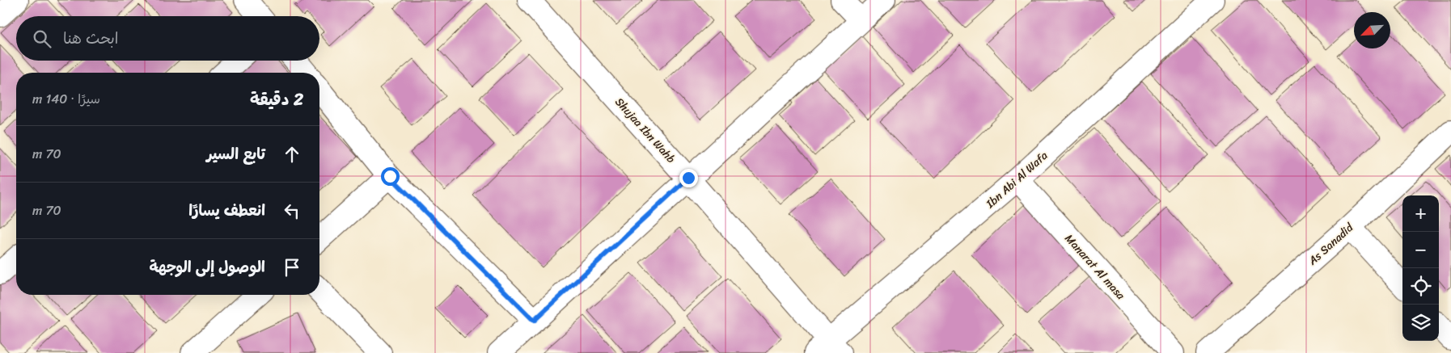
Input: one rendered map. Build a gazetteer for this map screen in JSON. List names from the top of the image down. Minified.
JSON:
{"streets":{"street":["Shujaa Ibn Wahb","Ibn Abi Al Wafa","As Sanadid","Manarat Al masa"]},"crossings":[["Shujaa Ibn Wahb","Ibn Abi Al Wafa"],["Ibn Abi Al Wafa","Manarat Al masa"]],"north":"bottom left","page":{"search":"ابحث هنا","heading":["2 دقيقة","سيرًا · 140 m"],"list":[["تابع السير","70 m"],["انعطف يسارًا","70 m"],"الوصول إلى الوجهة"],"map_buttons":["+","−"]}}
